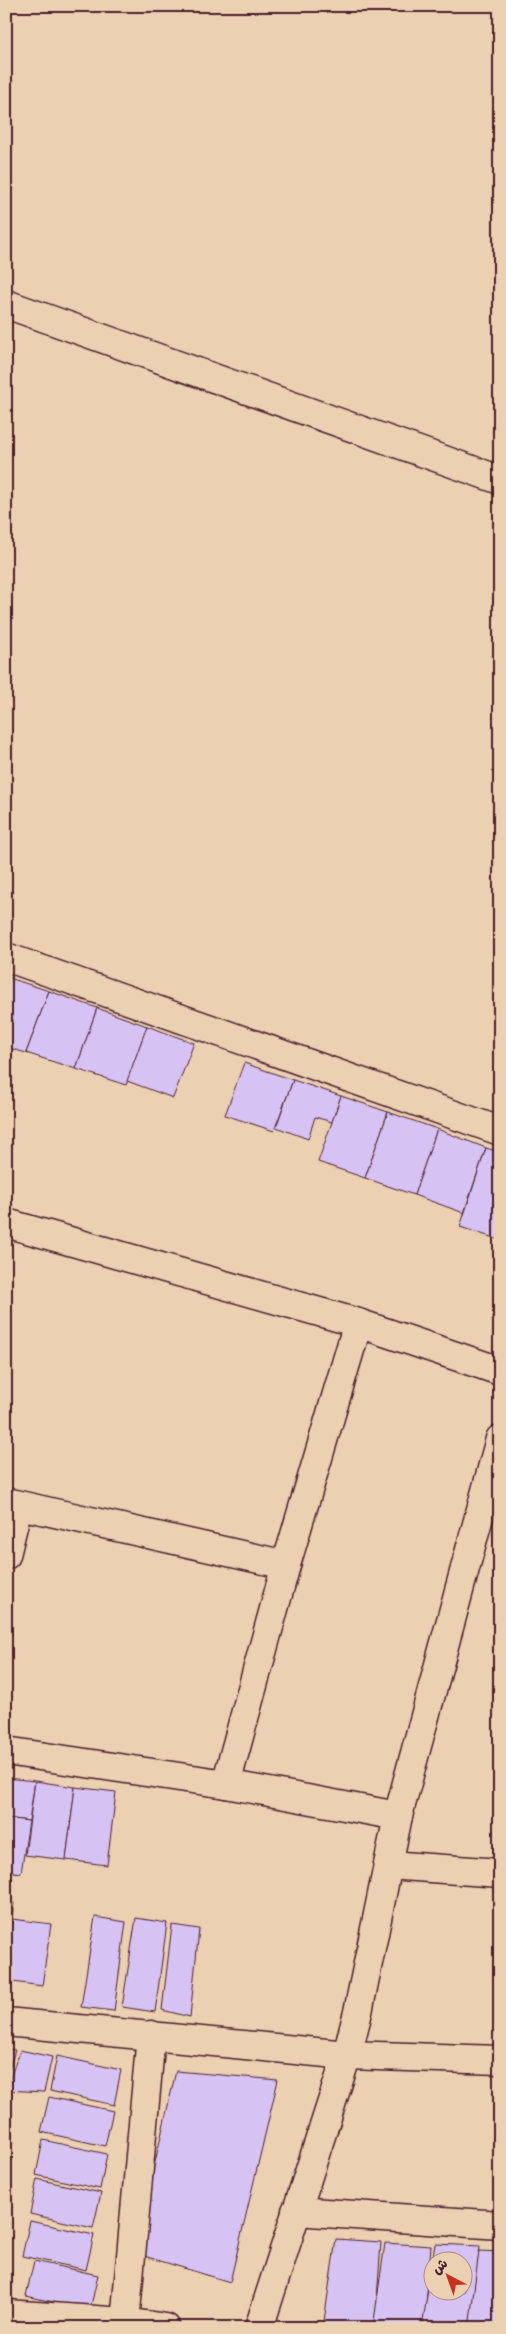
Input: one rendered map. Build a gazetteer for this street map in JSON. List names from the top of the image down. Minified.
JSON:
{"north":"top left"}
